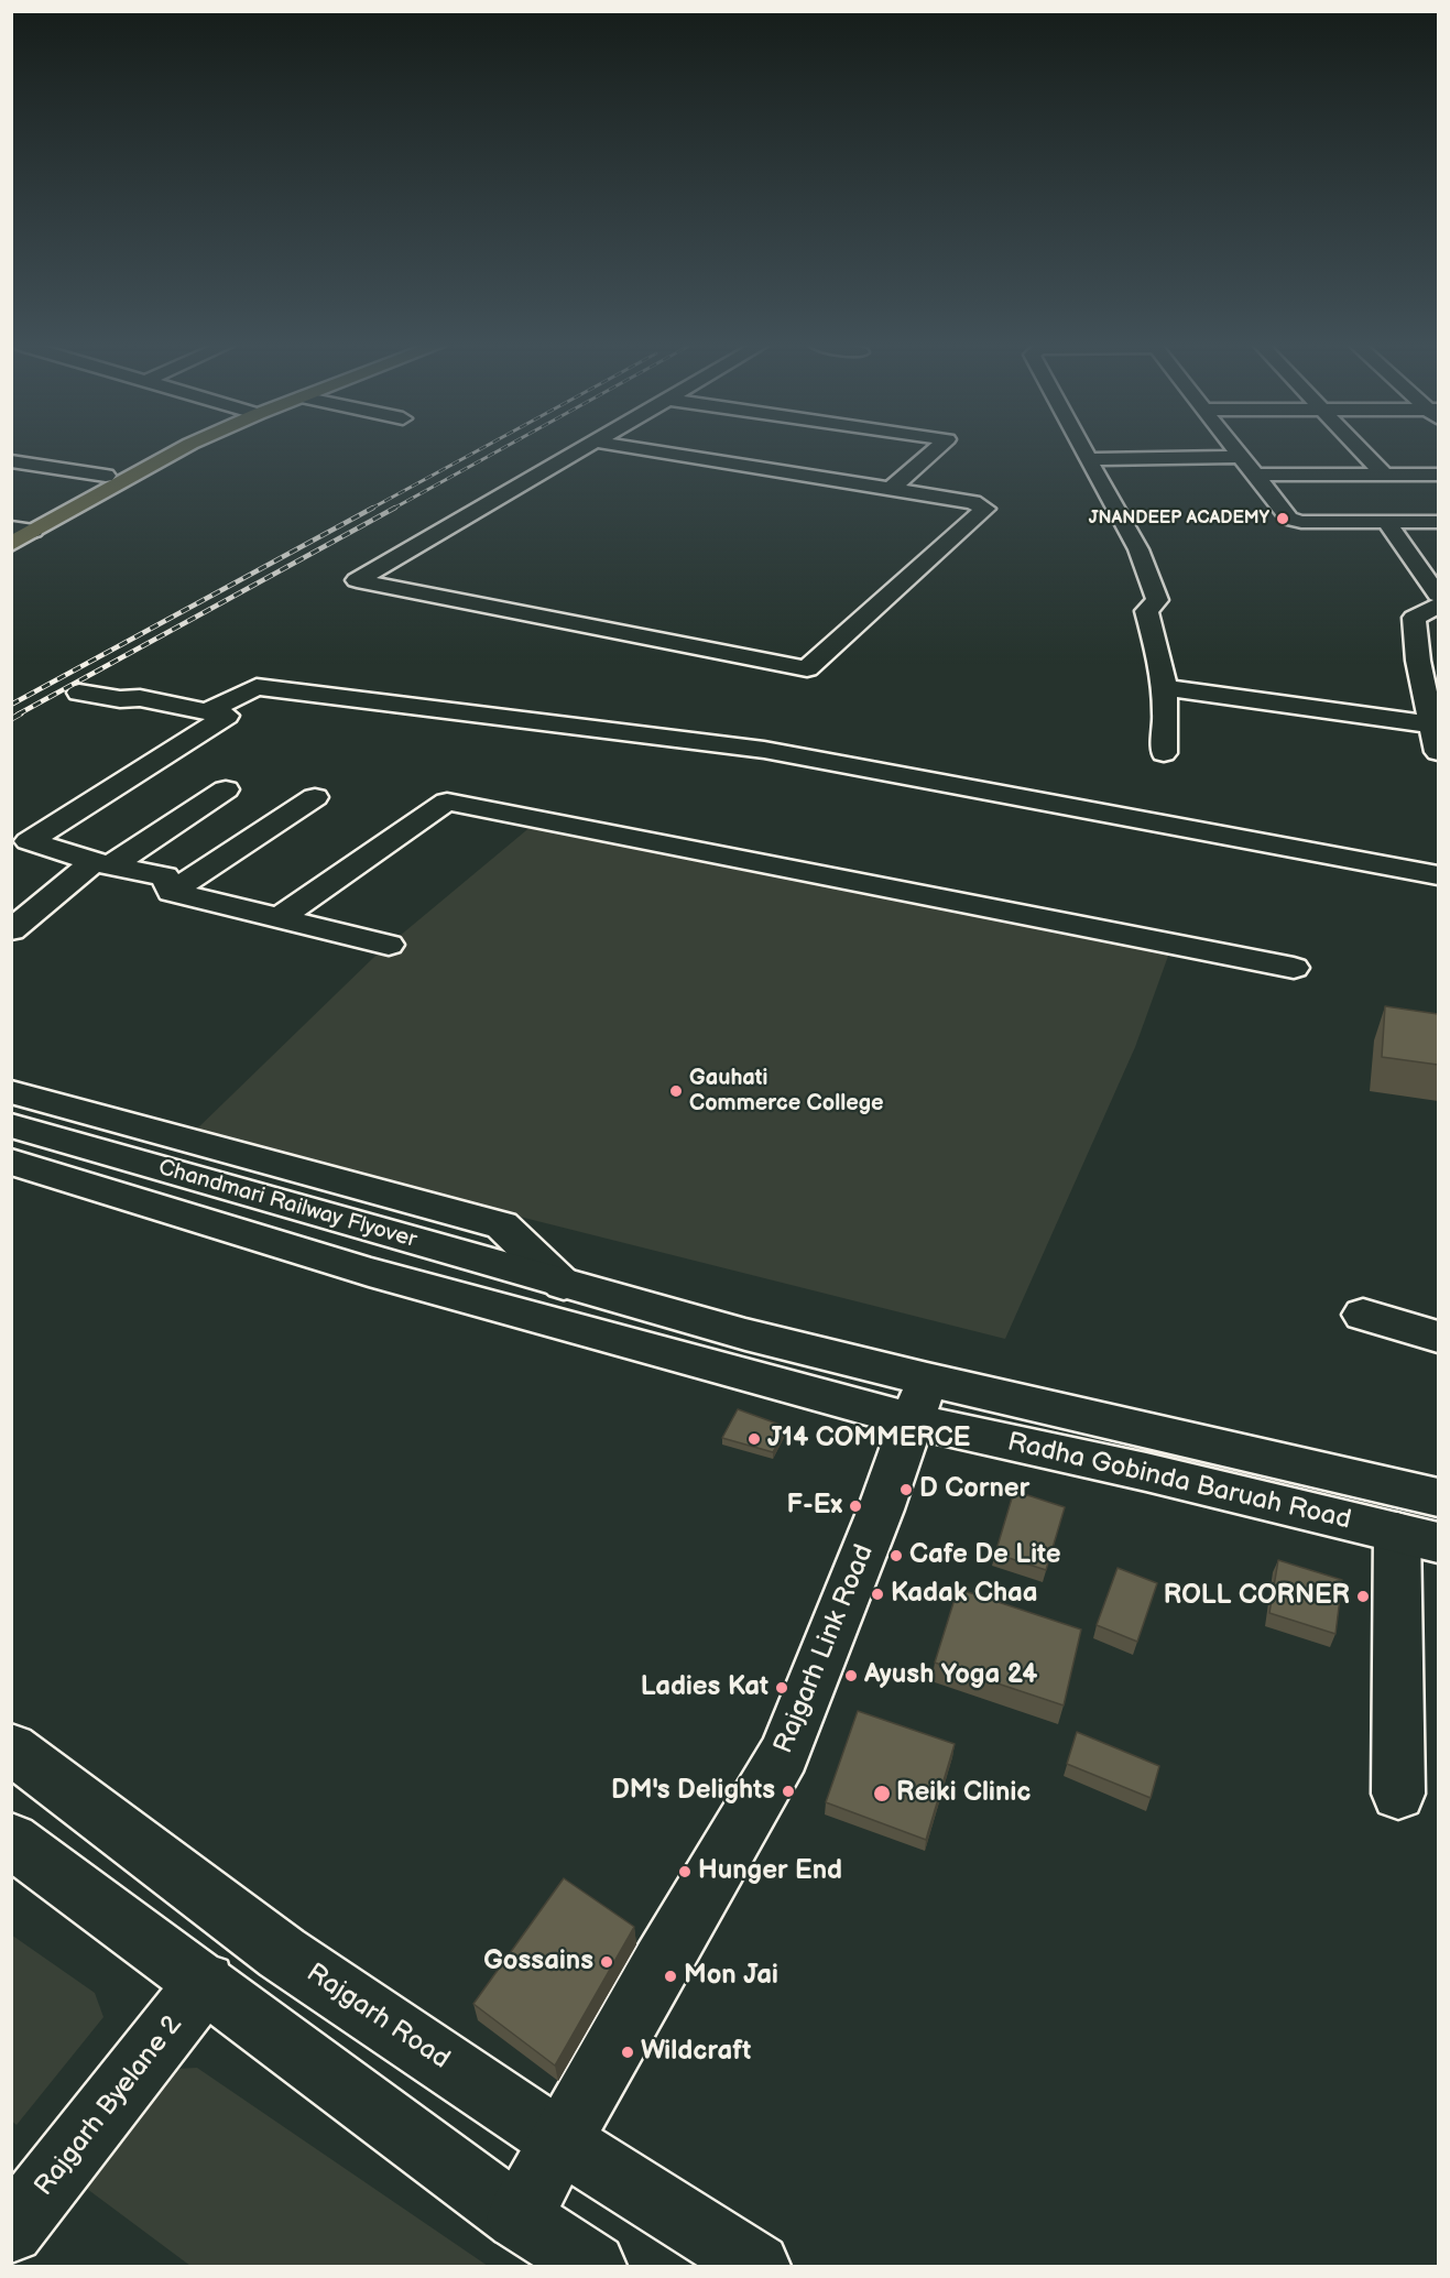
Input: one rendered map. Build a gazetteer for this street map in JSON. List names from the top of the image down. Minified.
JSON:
{"streets":{"street":["Chandmari Railway Flyover","Radha Gobinda Baruah Road","Rajgarh Link Road","Rajgarh Road","Rajgarh Byelane 2"]},"crossings":[["Chandmari Railway Flyover","Radha Gobinda Baruah Road"],["Radha Gobinda Baruah Road","Rajgarh Link Road"],["Rajgarh Link Road","Rajgarh Road"]],"places":["JNANDEEP ACADEMY","Gauhati Commerce College","J14 COMMERCE","D Corner","F-Ex","Cafe De Lite","Kadak Chaa","ROLL CORNER","Ayush Yoga 24","Ladies Kat","DM's Delights","Reiki Clinic","Hunger End","Gossains","Mon Jai","Wildcraft"]}
